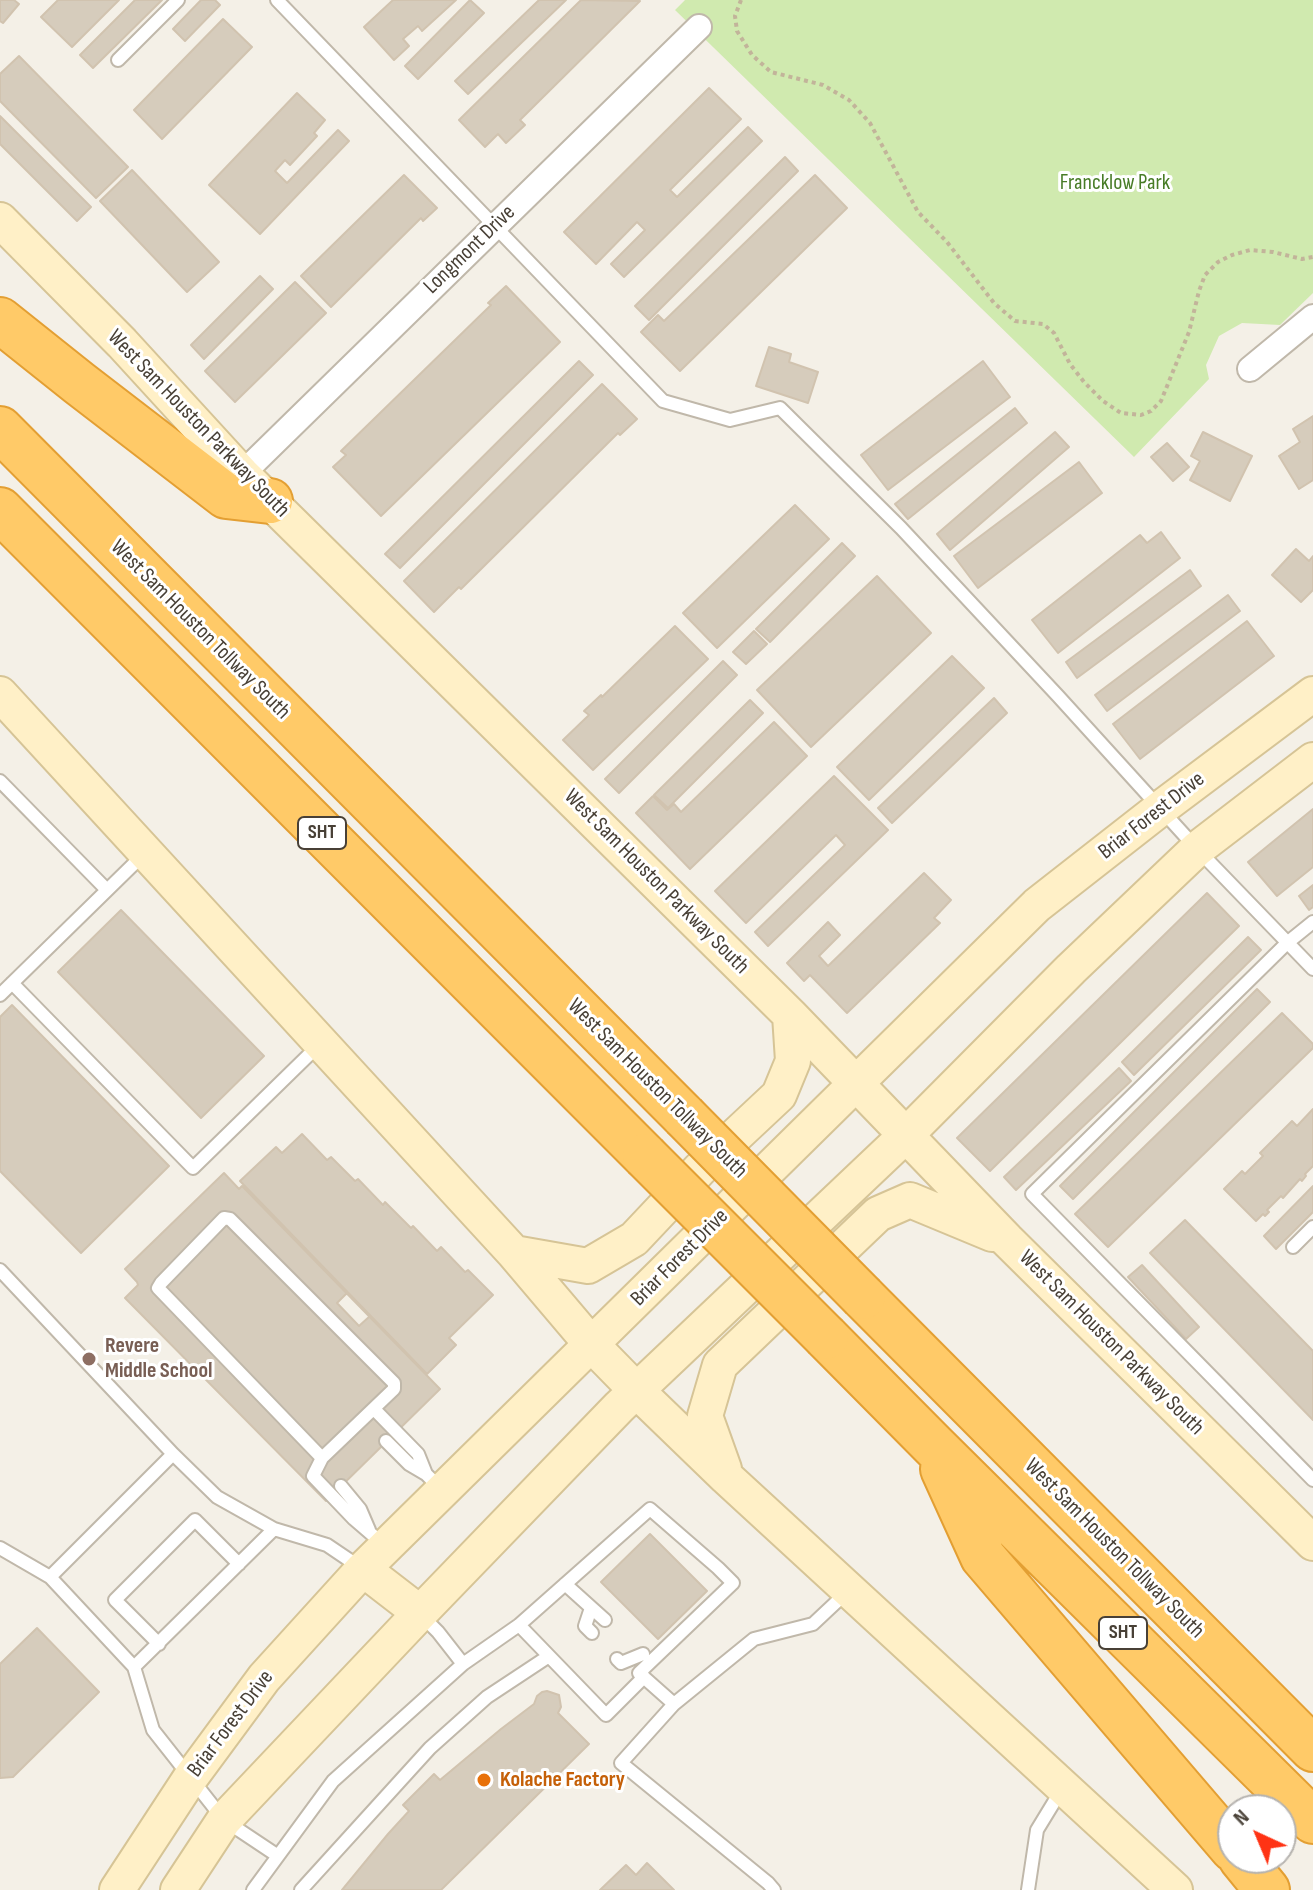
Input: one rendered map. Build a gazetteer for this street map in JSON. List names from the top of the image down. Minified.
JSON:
{"streets":{"highway":["West Sam Houston Tollway South","SHT"],"main road":["West Sam Houston Parkway South","Briar Forest Drive"],"street":["Longmont Drive"]},"crossings":[["Longmont Drive","West Sam Houston Parkway South"],["West Sam Houston Parkway South","Briar Forest Drive"]],"parks":["Francklow Park"],"places":["Revere Middle School","Kolache Factory"],"north":"top left"}
